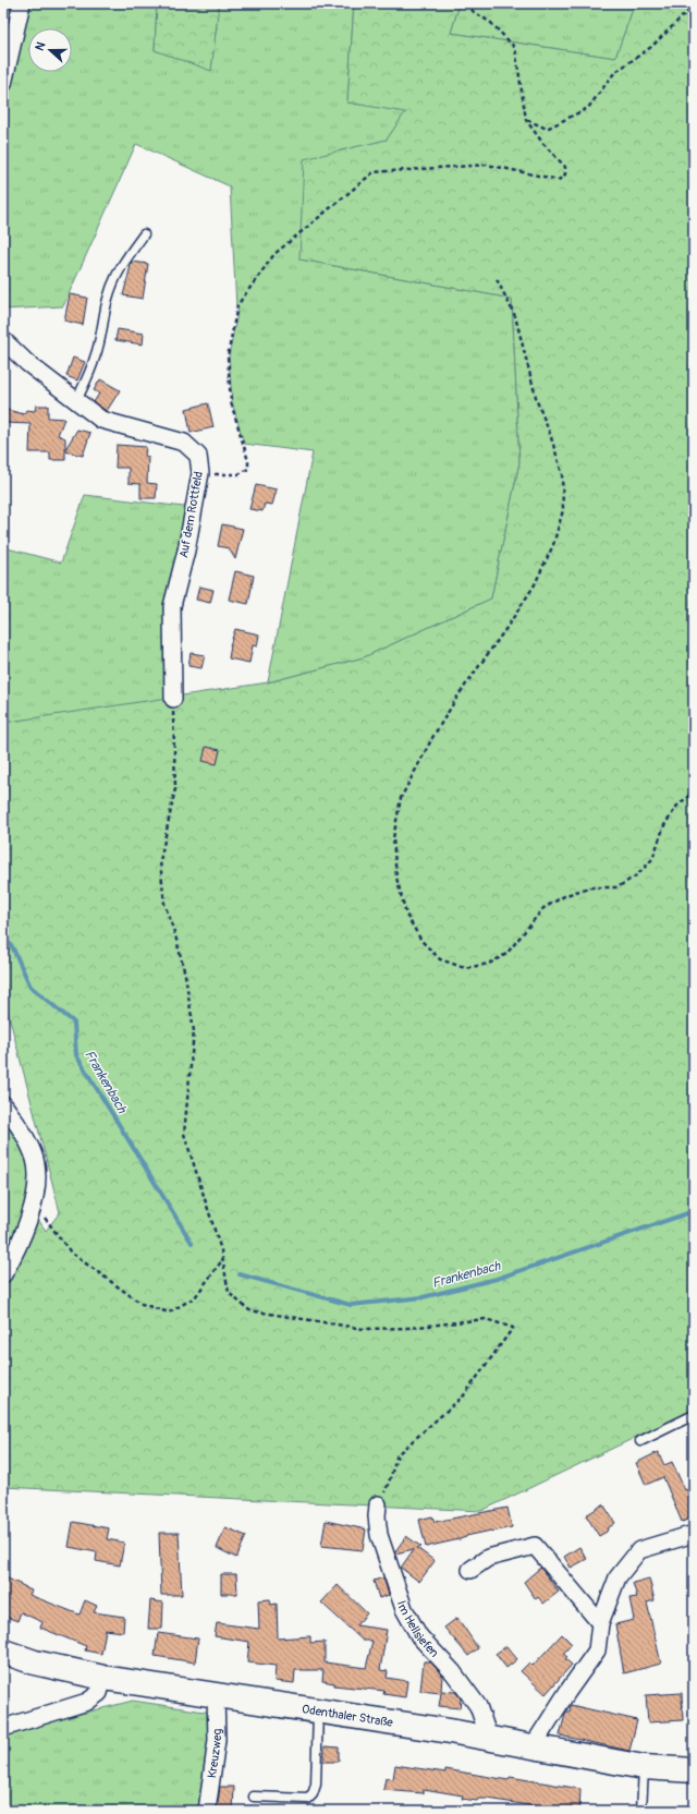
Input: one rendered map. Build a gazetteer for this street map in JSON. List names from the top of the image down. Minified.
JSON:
{"streets":{"main road":["Odenthaler Straße"],"street":["Auf dem Rottfeld","Im Hellsiefen","Kreuzweg"]},"crossings":[["Im Hellsiefen","Odenthaler Straße"],["Odenthaler Straße","Kreuzweg"]],"water":["Frankenbach"],"north":"left"}
